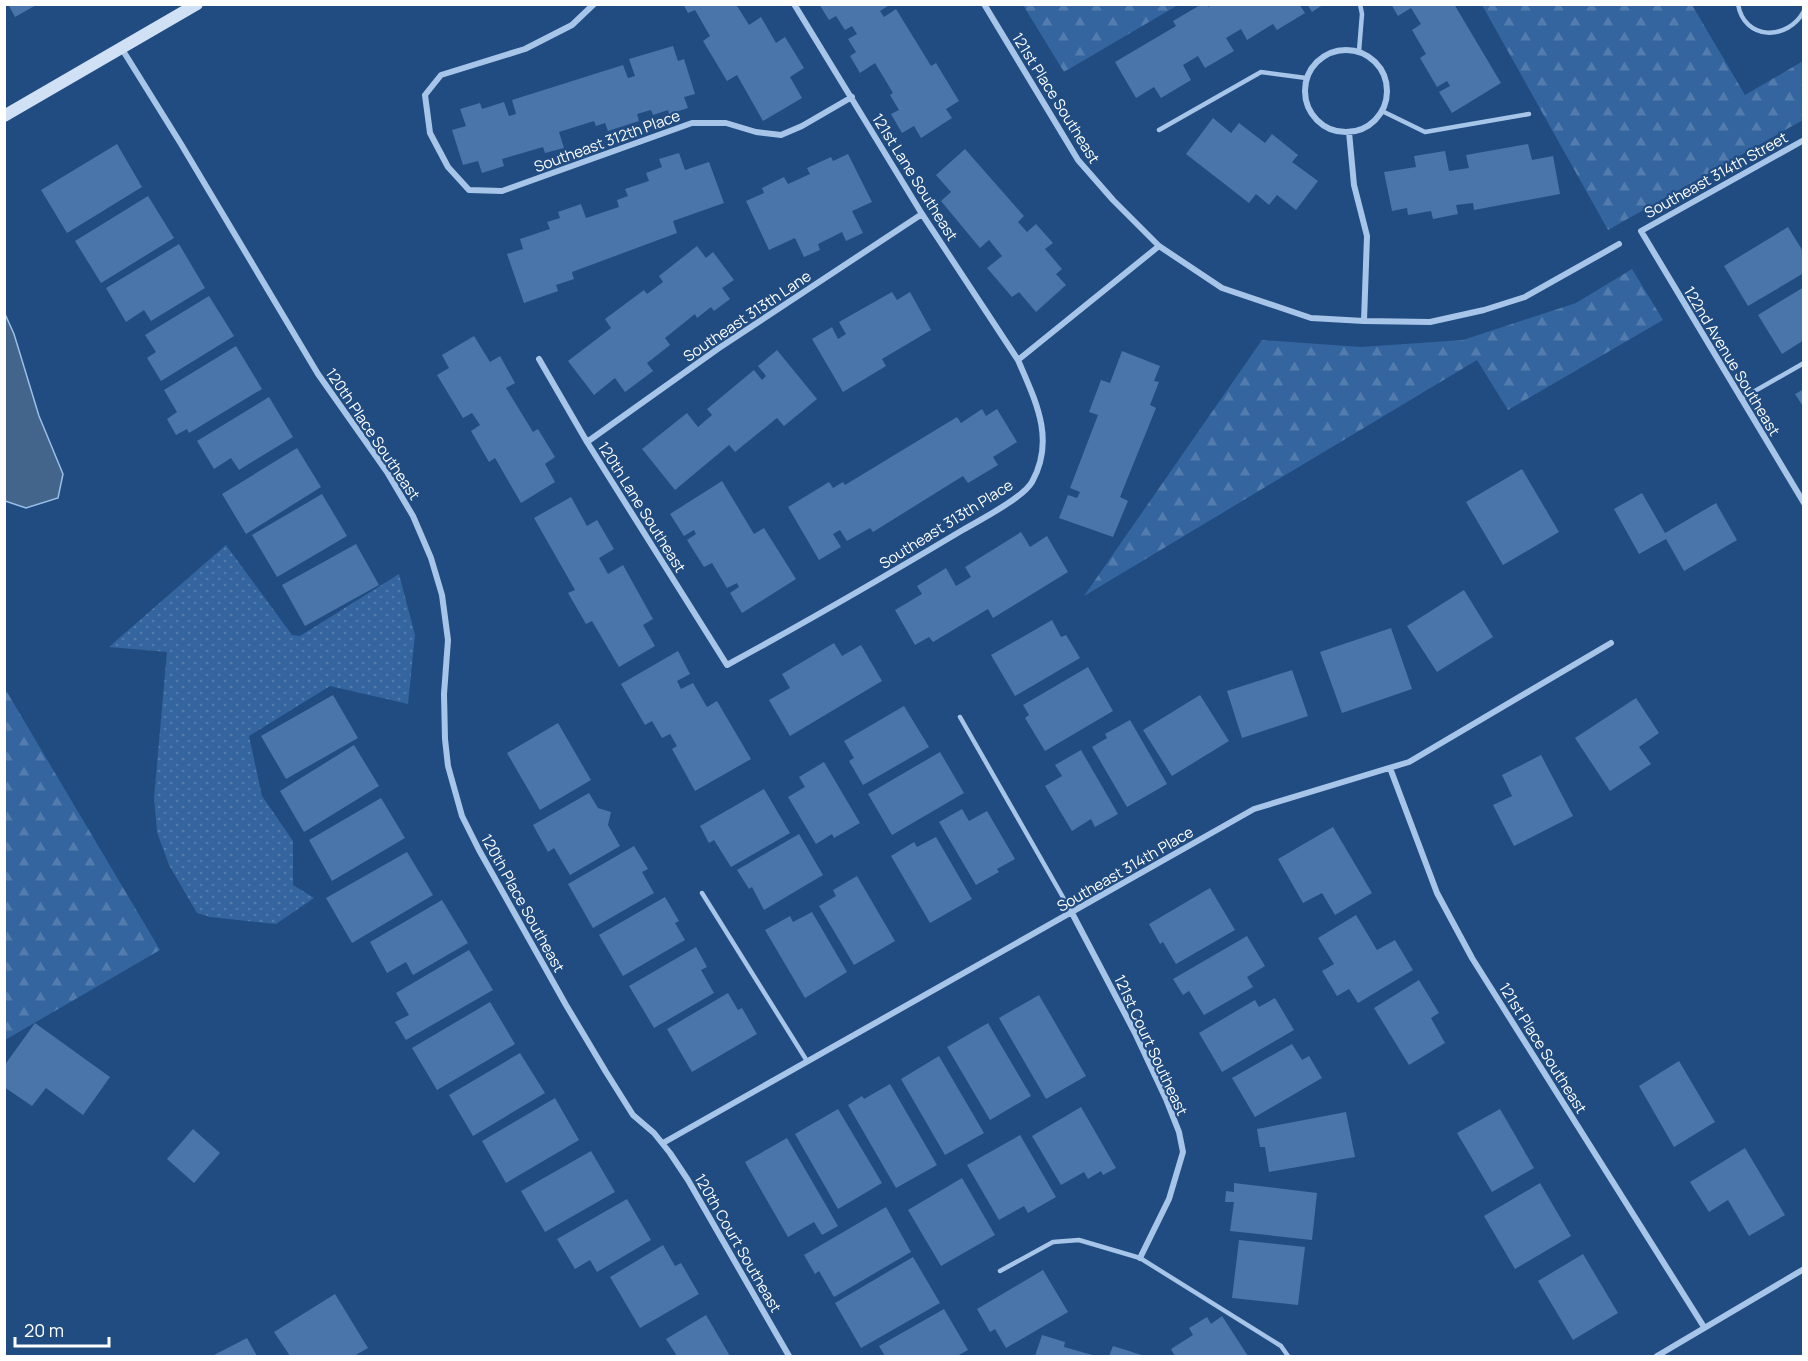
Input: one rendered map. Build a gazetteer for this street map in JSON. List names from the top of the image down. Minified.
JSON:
{"streets":{"street":["121st Place Southeast","Southeast 312th Place","Southeast 314th Street","121st Lane Southeast","Southeast 313th Lane","122nd Avenue Southeast","120th Place Southeast","120th Lane Southeast","Southeast 313th Place","Southeast 314th Place","121st Court Southeast","120th Court Southeast"]},"crossings":[["121st Place Southeast","Southeast 314th Place"],["Southeast 312th Place","121st Lane Southeast"],["Southeast 314th Street","122nd Avenue Southeast"],["121st Lane Southeast","Southeast 313th Lane"],["121st Lane Southeast","Southeast 313th Place"],["Southeast 313th Lane","120th Lane Southeast"],["120th Place Southeast","Southeast 314th Place"],["120th Place Southeast","120th Court Southeast"],["120th Lane Southeast","Southeast 313th Place"],["Southeast 314th Place","121st Court Southeast"],["Southeast 314th Place","120th Court Southeast"]],"scale_bar":"20 m"}
